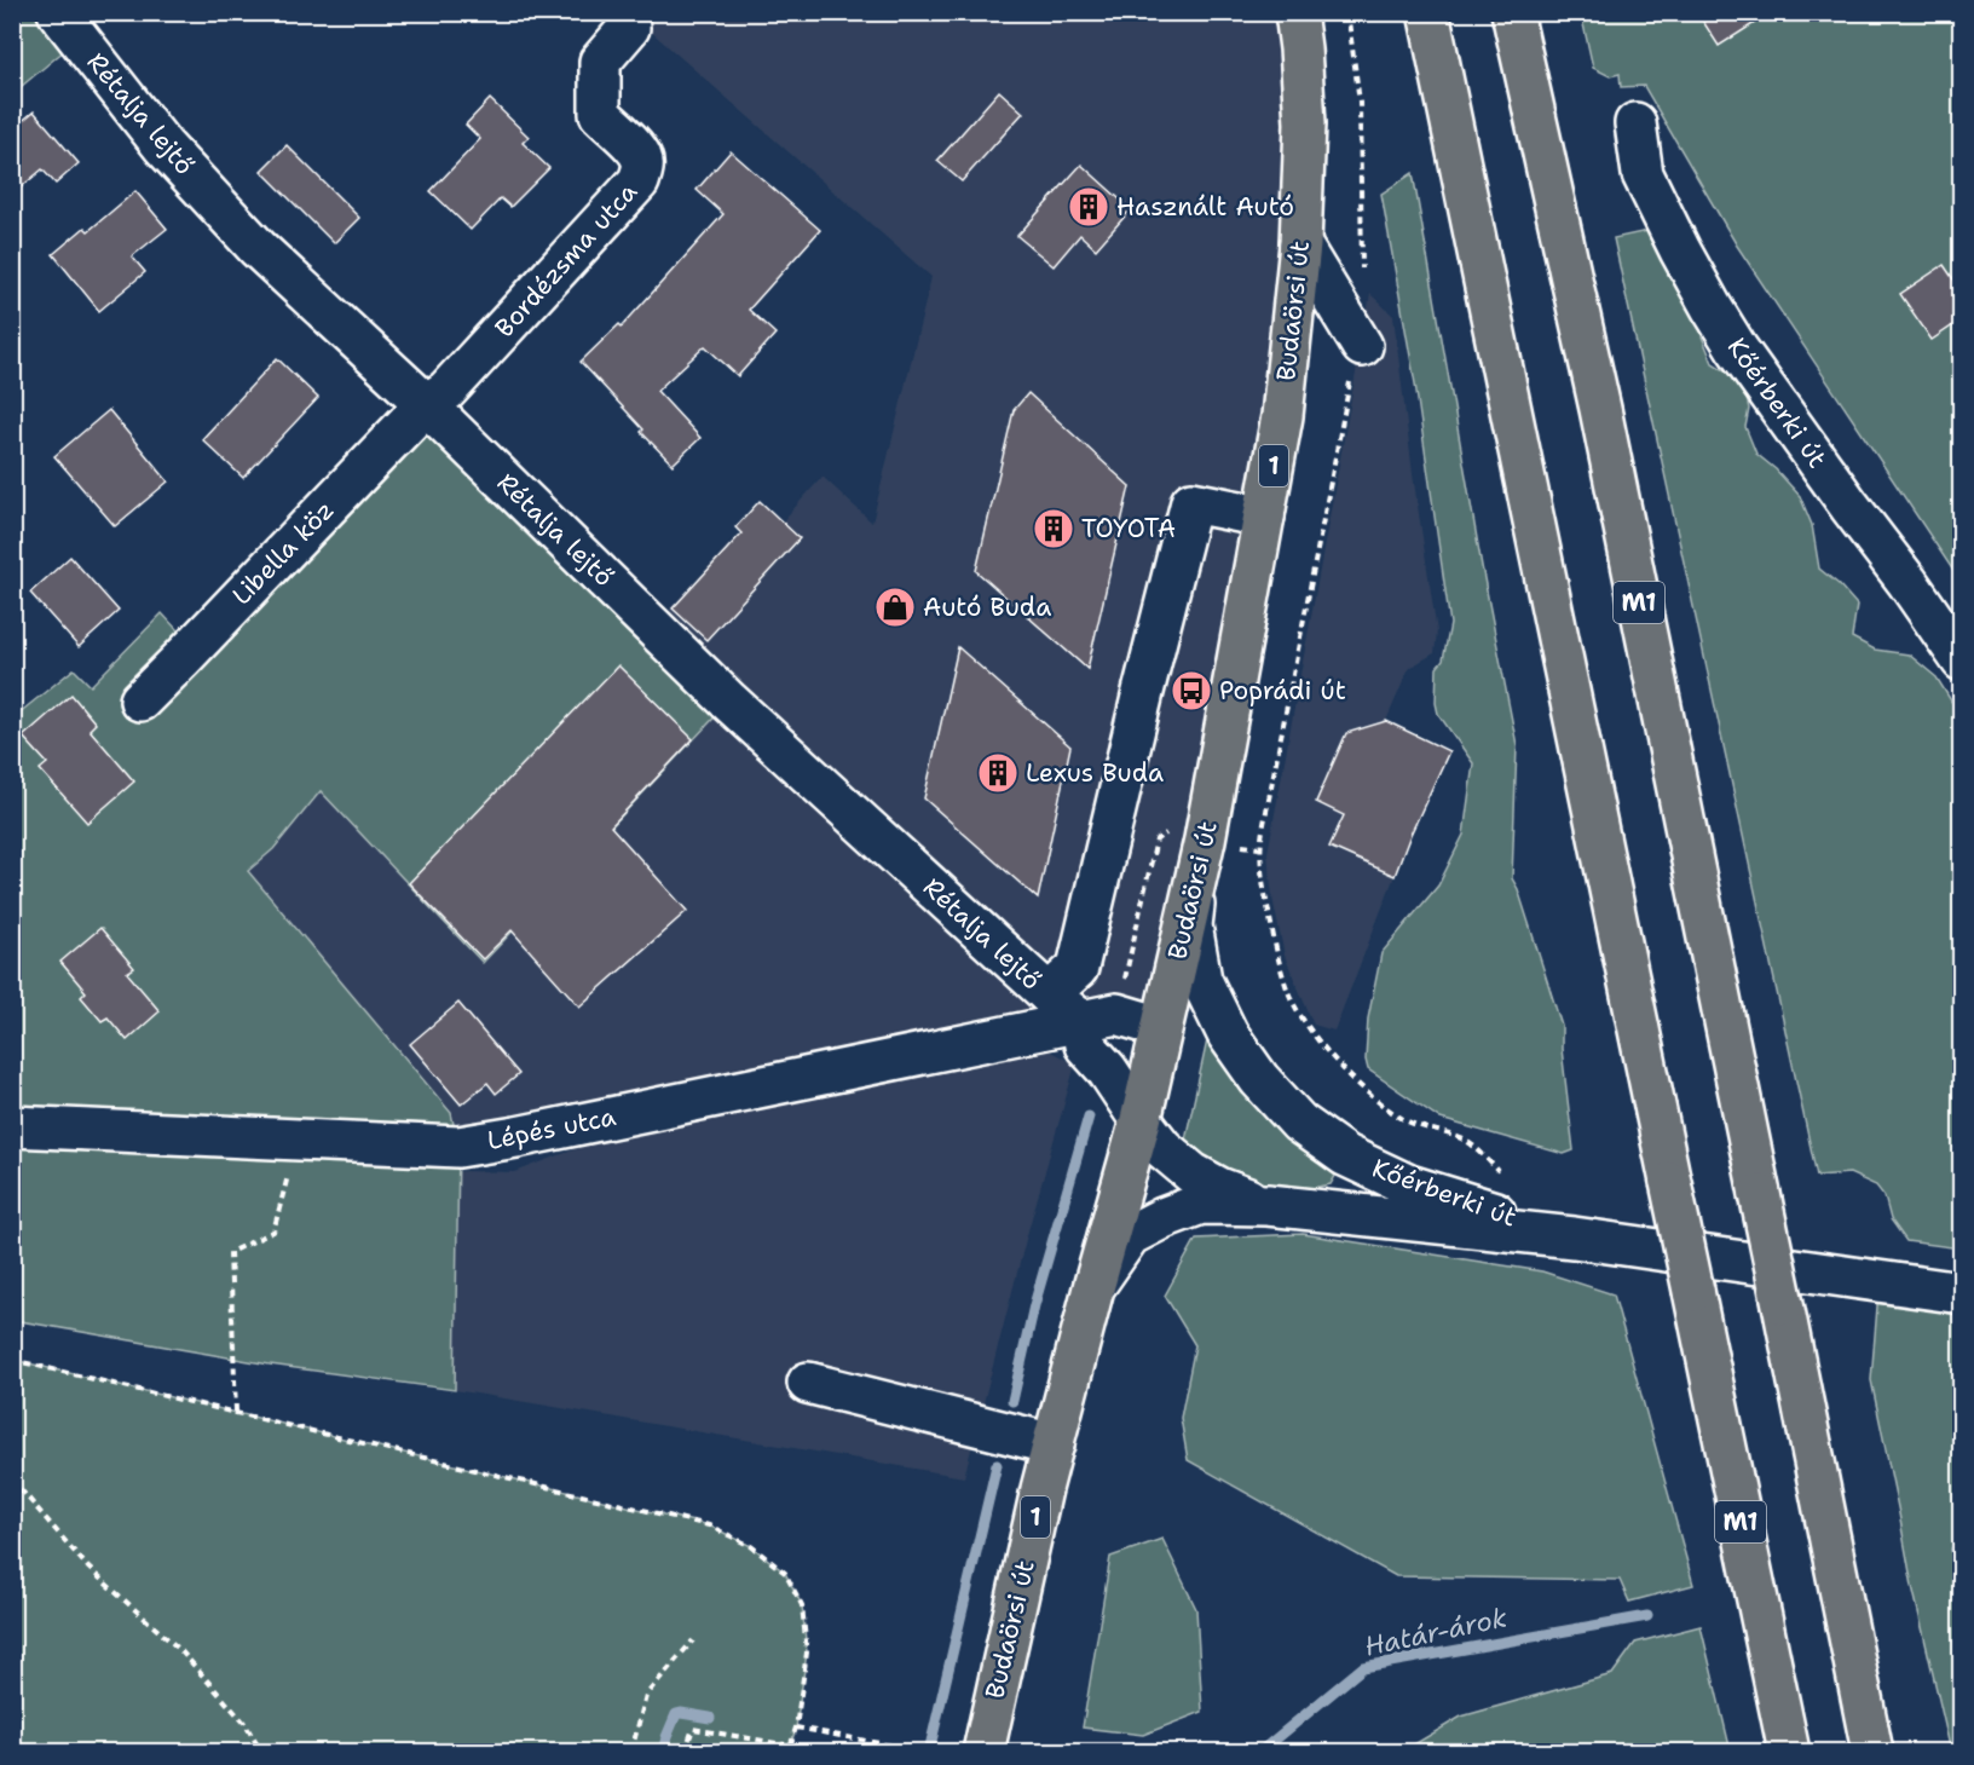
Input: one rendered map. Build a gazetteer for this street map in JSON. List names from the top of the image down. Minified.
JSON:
{"streets":{"main road":["Budaörsi út","1","M1"],"street":["Rétalja lejtő","Bordézsma utca","Kőérberki út","Libella köz","Lépés utca"]},"crossings":[["Rétalja lejtő","Bordézsma utca"],["Rétalja lejtő","Kőérberki út"],["Rétalja lejtő","Libella köz"],["Rétalja lejtő","Lépés utca"],["Bordézsma utca","Libella köz"],["Budaörsi út","Kőérberki út"],["Kőérberki út","Lépés utca"]],"water":["Határ-árok"],"places":{"building":["Használt Autó","TOYOTA","Lexus Buda"],"shop":["Autó Buda"],"bus stop":["Poprádi út"]}}
